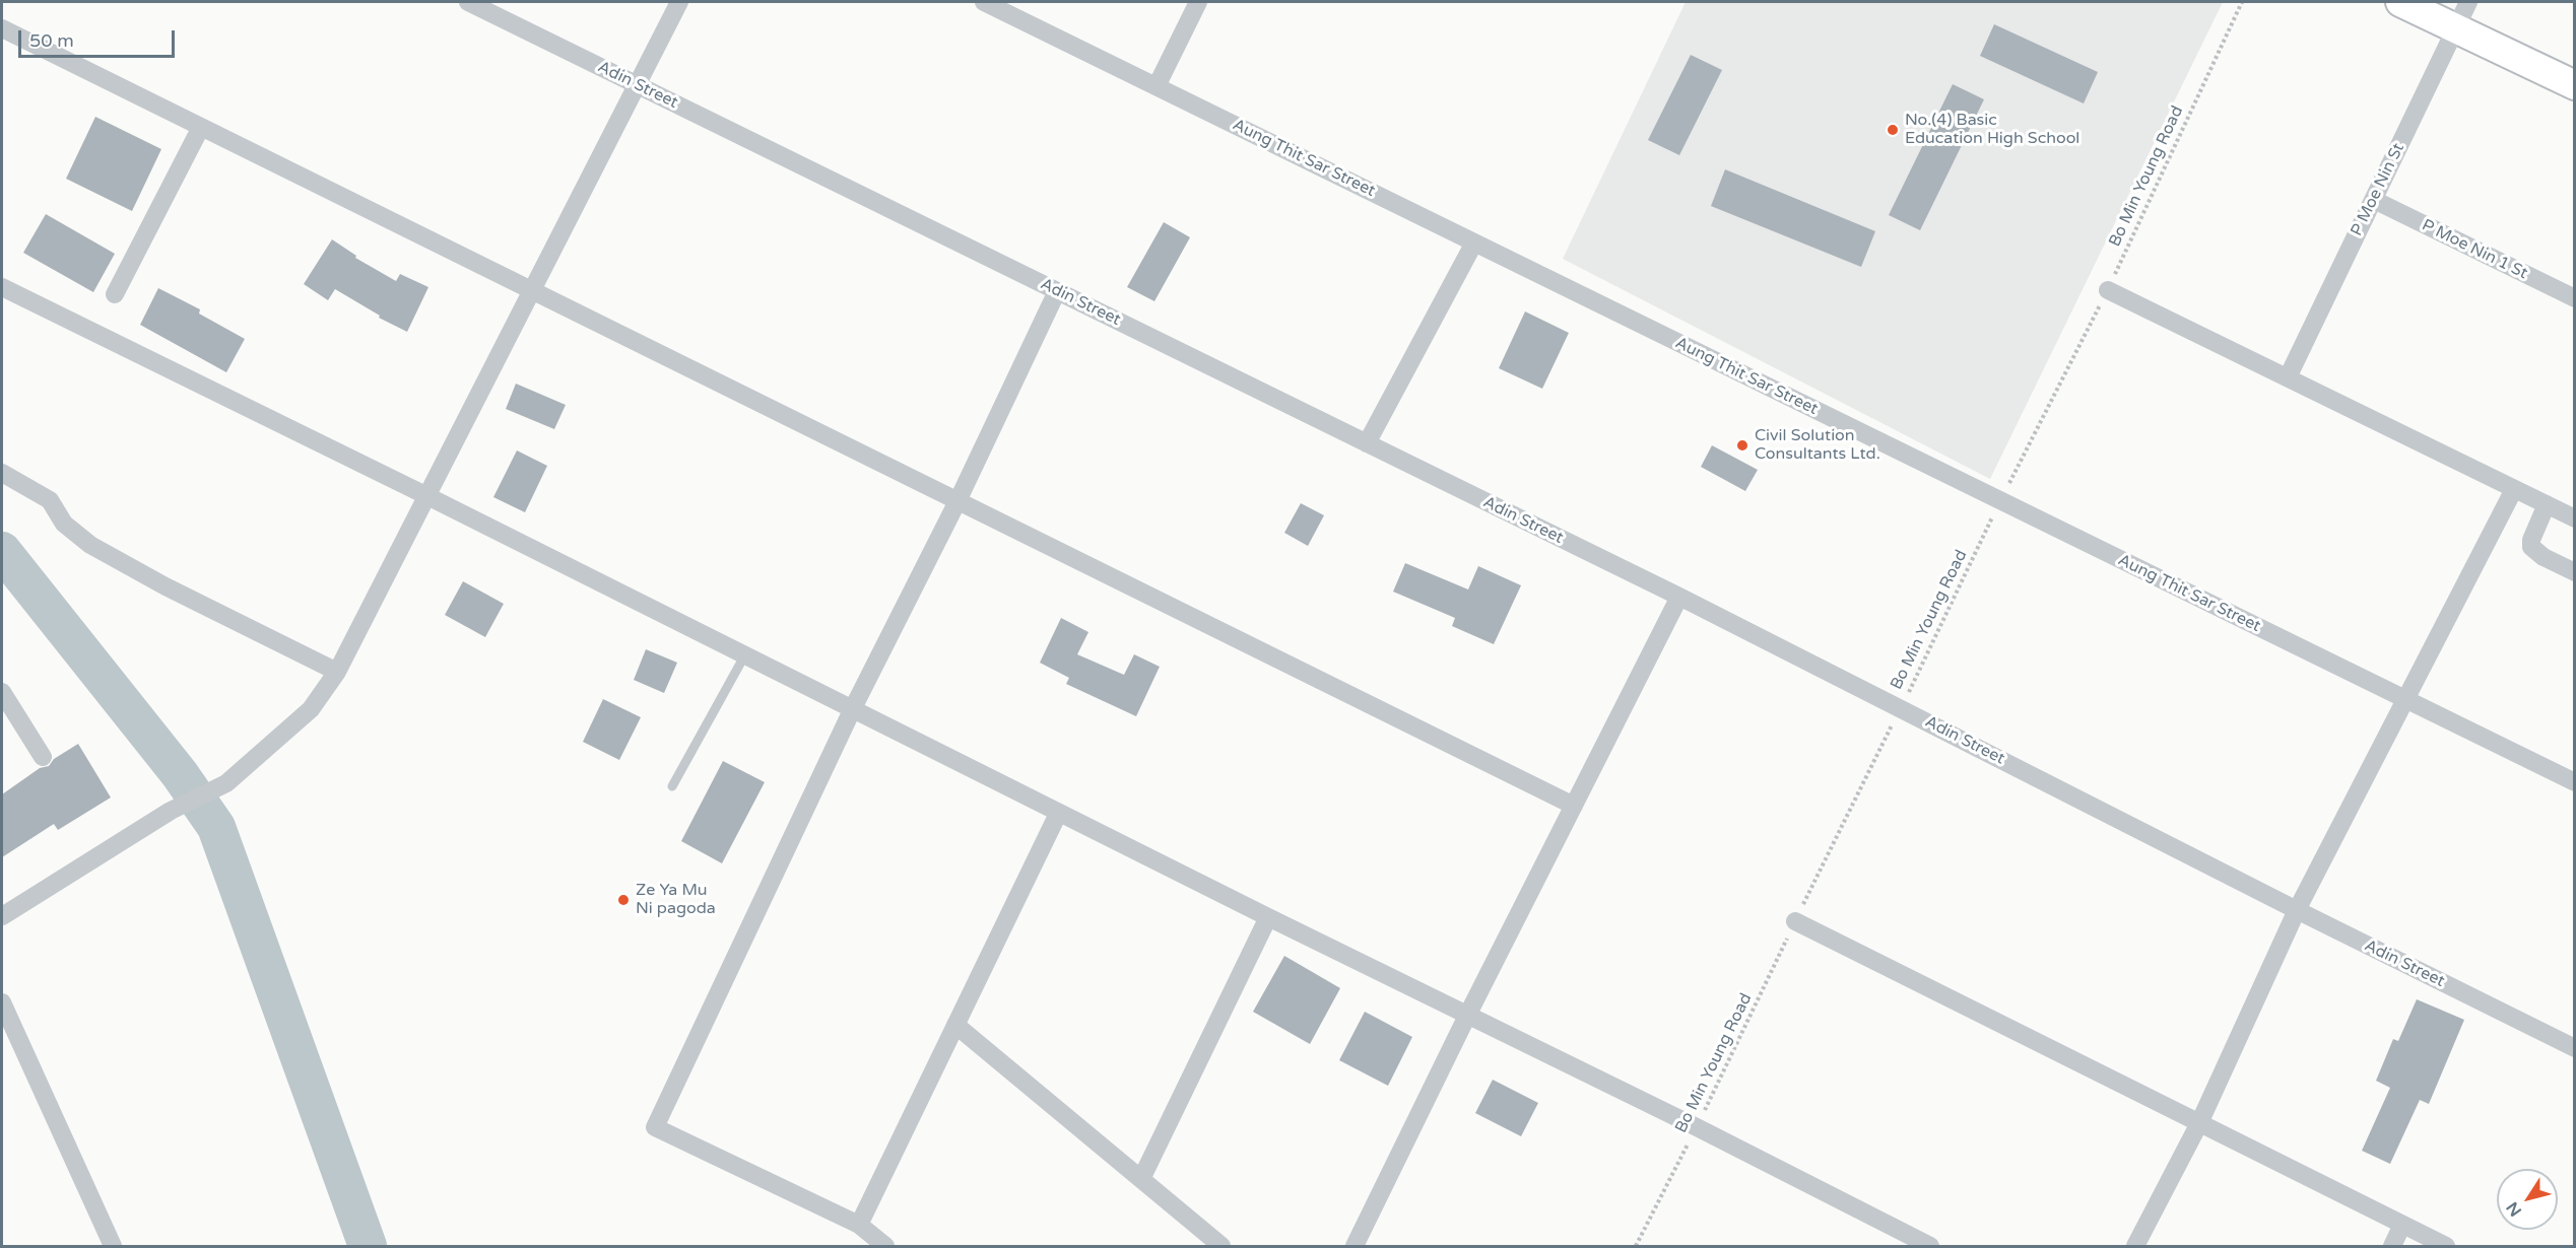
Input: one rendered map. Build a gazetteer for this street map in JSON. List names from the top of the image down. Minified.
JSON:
{"streets":{"street":["Adin Street","Aung Thit Sar Street","P Moe Nin St","P Moe Nin 1 St"],"path":["Bo Min Young Road"]},"crossings":[["Adin Street","Bo Min Young Road"],["Aung Thit Sar Street","Bo Min Young Road"],["P Moe Nin St","P Moe Nin 1 St"]],"places":["No.(4) Basic Education High School","Civil Solution Consultants Ltd.","Ze Ya Mu Ni pagoda"],"scale_bar":"50 m","north":"bottom left"}
